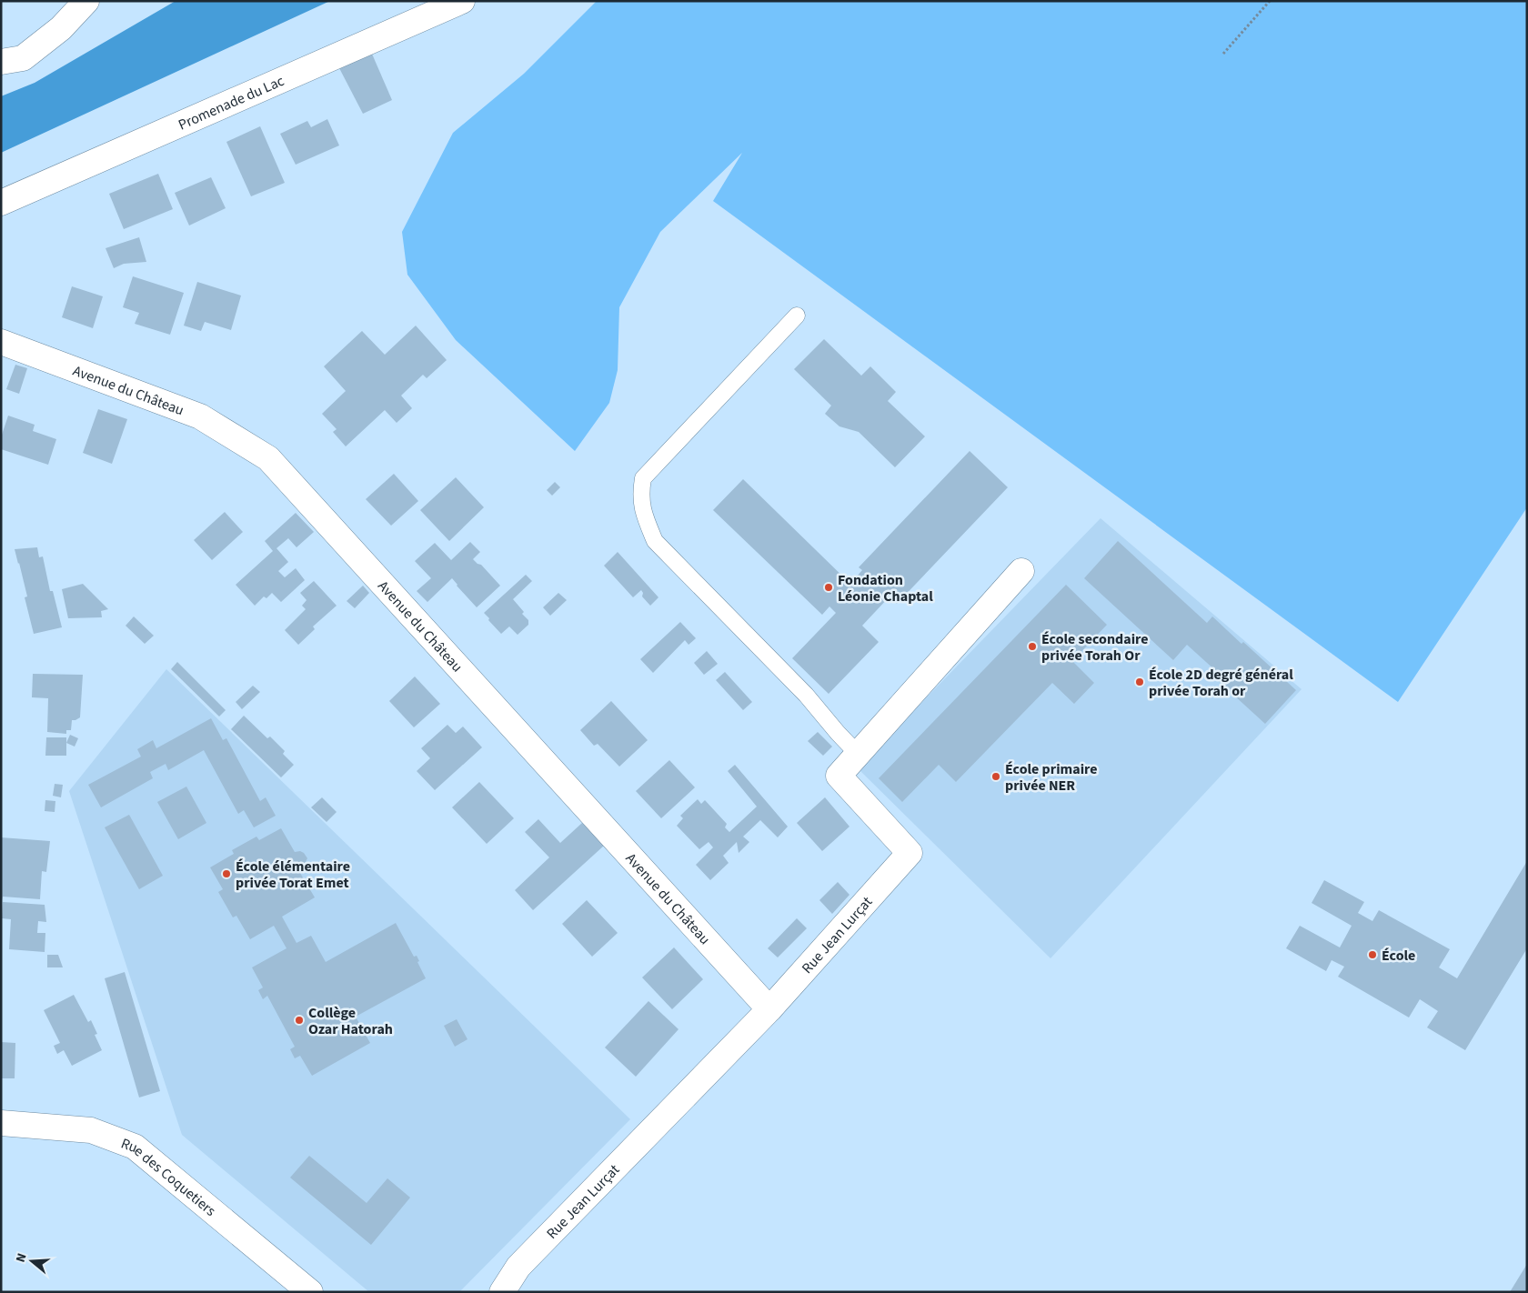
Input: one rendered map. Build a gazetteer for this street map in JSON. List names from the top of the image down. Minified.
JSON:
{"streets":{"street":["Promenade du Lac","Avenue du Château","Rue Jean Lurçat","Rue des Coquetiers"]},"crossings":[["Avenue du Château","Rue Jean Lurçat"]],"places":["Fondation Léonie Chaptal","École secondaire privée Torah Or","École 2D degré général privée Torah or","École primaire privée NER","École élémentaire privée Torat Emet","École","Collège Ozar Hatorah"],"north":"left"}
